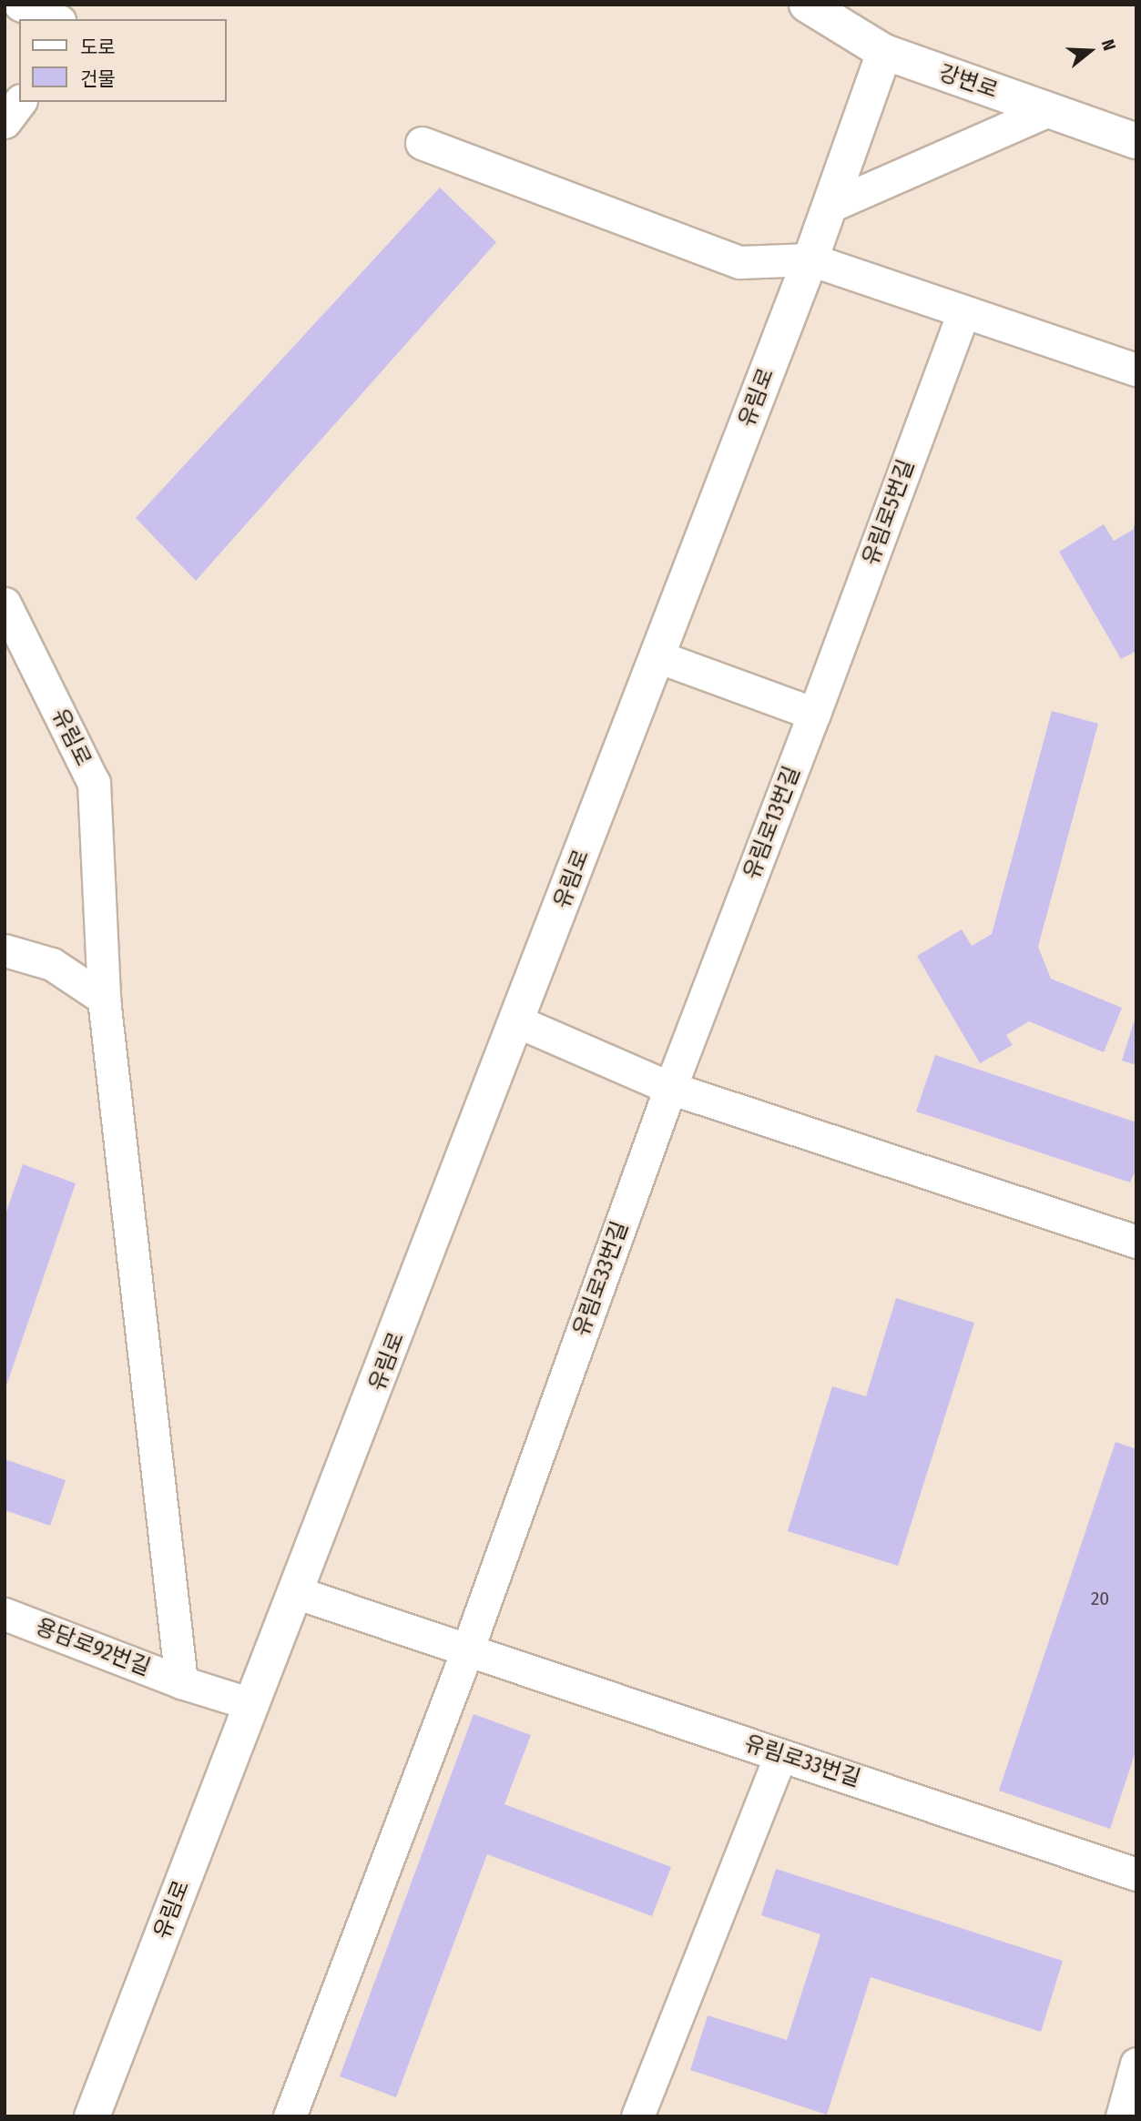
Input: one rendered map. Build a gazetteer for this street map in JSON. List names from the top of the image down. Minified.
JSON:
{"streets":{"street":["강변로","유림로","유림로5번길","유림로13번길","유림로33번길","용담로92번길"]},"crossings":[["강변로","유림로"],["유림로","유림로33번길"],["유림로","용담로92번길"],["유림로5번길","유림로13번길"],["유림로13번길","유림로33번길"]],"house_numbers":["20"],"legend":["도로","건물"],"north":"right"}
